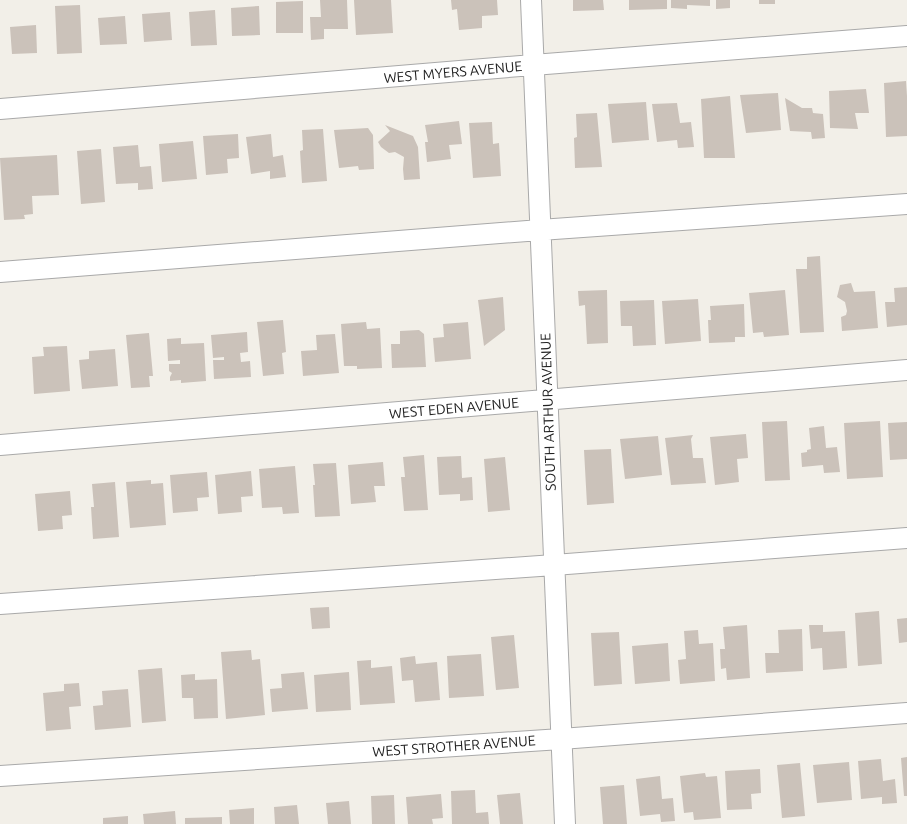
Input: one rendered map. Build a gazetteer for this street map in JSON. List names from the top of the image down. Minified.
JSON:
{"streets":{"street":["WEST MYERS AVENUE","WEST EDEN AVENUE","SOUTH ARTHUR AVENUE","WEST STROTHER AVENUE"]},"crossings":[["WEST MYERS AVENUE","SOUTH ARTHUR AVENUE"],["WEST EDEN AVENUE","SOUTH ARTHUR AVENUE"],["SOUTH ARTHUR AVENUE","WEST STROTHER AVENUE"]]}
